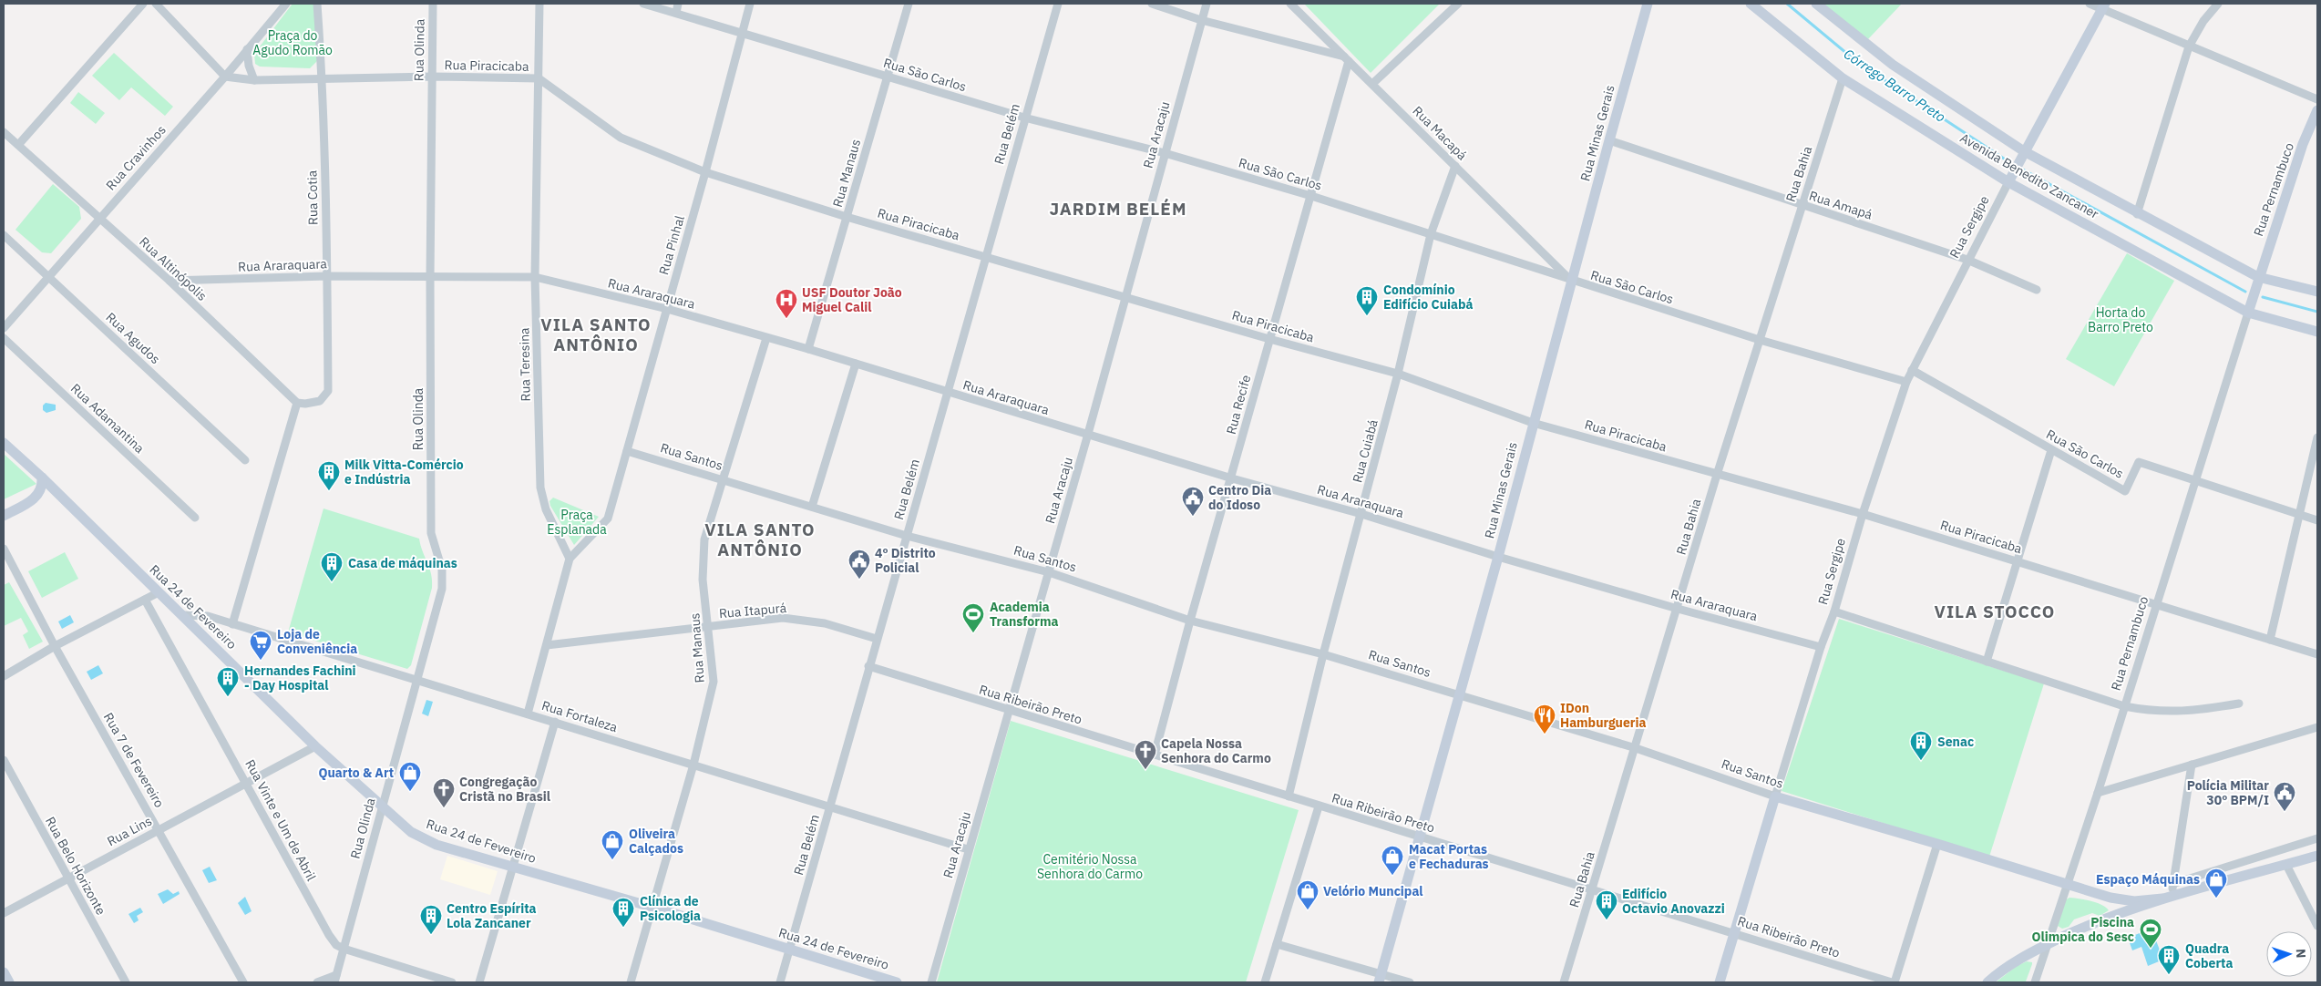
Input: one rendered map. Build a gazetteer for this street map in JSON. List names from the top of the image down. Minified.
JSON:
{"streets":{"main road":["Rua Minas Gerais","Avenida Benedito Zancaner","Rua Pernambuco","Rua Sergipe","Rua Santos","Rua 24 de Fevereiro"],"street":["Rua Olinda","Rua Piracicaba","Rua São Carlos","Rua Macapá","Rua Belém","Rua Aracaju","Rua Cravinhos","Rua Manaus","Rua Bahia","Rua Cotia","Rua Amapá","Rua Pinhal","Rua Araraquara","Rua Altinópolis","Rua Agudos","Rua Teresina","Rua Recife","Rua Adamantina","Rua Cuiabá","Rua Itapurá","Rua Ribeirão Preto","Rua Fortaleza","Rua 7 de Fevereiro","Rua Vinte e Um de Abril","Rua Lins","Rua Belo Horizonte"]},"crossings":[["Rua Olinda","Rua Piracicaba"],["Rua Olinda","Rua Araraquara"],["Rua Olinda","Rua 24 de Fevereiro"],["Rua Olinda","Rua Fortaleza"],["Rua Olinda","Rua Vinte e Um de Abril"],["Rua Piracicaba","Rua Minas Gerais"],["Rua Piracicaba","Rua Belém"],["Rua Piracicaba","Rua Aracaju"],["Rua Piracicaba","Rua Cravinhos"],["Rua Piracicaba","Rua Manaus"],["Rua Piracicaba","Rua Bahia"],["Rua Piracicaba","Rua Pernambuco"],["Rua Piracicaba","Rua Cotia"],["Rua Piracicaba","Rua Sergipe"],["Rua Piracicaba","Rua Pinhal"],["Rua Piracicaba","Rua Teresina"],["Rua Piracicaba","Rua Recife"],["Rua Piracicaba","Rua Cuiabá"],["Rua São Carlos","Rua Macapá"],["Rua São Carlos","Rua Minas Gerais"],["Rua São Carlos","Rua Belém"],["Rua São Carlos","Rua Aracaju"],["Rua São Carlos","Rua Manaus"],["Rua São Carlos","Rua Bahia"],["Rua São Carlos","Rua Pernambuco"],["Rua São Carlos","Rua Sergipe"],["Rua São Carlos","Rua Pinhal"],["Rua São Carlos","Rua Recife"],["Rua São Carlos","Rua Cuiabá"],["Rua Macapá","Rua Minas Gerais"],["Rua Macapá","Rua Recife"],["Rua Macapá","Rua Cuiabá"],["Rua Minas Gerais","Rua Amapá"],["Rua Minas Gerais","Rua Araraquara"],["Rua Minas Gerais","Rua Santos"],["Rua Minas Gerais","Rua Ribeirão Preto"],["Rua Belém","Rua Araraquara"],["Rua Belém","Rua Santos"],["Rua Belém","Rua 24 de Fevereiro"],["Rua Belém","Rua Itapurá"],["Rua Belém","Rua Ribeirão Preto"],["Rua Belém","Rua Fortaleza"],["Rua Aracaju","Rua Araraquara"],["Rua Aracaju","Rua Santos"],["Rua Aracaju","Rua Ribeirão Preto"],["Rua Aracaju","Rua Fortaleza"],["Rua Cravinhos","Rua Altinópolis"],["Rua Cravinhos","Rua Agudos"],["Rua Manaus","Rua Araraquara"],["Rua Manaus","Rua Santos"],["Rua Manaus","Rua 24 de Fevereiro"],["Rua Manaus","Rua Itapurá"],["Rua Manaus","Rua Fortaleza"],["Rua Bahia","Avenida Benedito Zancaner"],["Rua Bahia","Rua Amapá"],["Rua Bahia","Rua Araraquara"],["Rua Bahia","Rua Santos"],["Rua Bahia","Rua Ribeirão Preto"],["Avenida Benedito Zancaner","Rua Pernambuco"],["Avenida Benedito Zancaner","Rua Sergipe"],["Rua Pernambuco","Rua Santos"],["Rua Cotia","Rua Araraquara"],["Rua Cotia","Rua Altinópolis"],["Rua Amapá","Rua Sergipe"],["Rua Sergipe","Rua Araraquara"],["Rua Sergipe","Rua Santos"],["Rua Sergipe","Rua Ribeirão Preto"],["Rua Pinhal","Rua Araraquara"],["Rua Pinhal","Rua Teresina"],["Rua Pinhal","Rua Santos"],["Rua Araraquara","Rua Altinópolis"],["Rua Araraquara","Rua Teresina"],["Rua Araraquara","Rua Recife"],["Rua Araraquara","Rua Cuiabá"],["Rua Recife","Rua Santos"],["Rua Recife","Rua Ribeirão Preto"],["Rua Cuiabá","Rua Santos"],["Rua Cuiabá","Rua Ribeirão Preto"],["Rua 24 de Fevereiro","Rua Fortaleza"],["Rua 24 de Fevereiro","Rua Lins"],["Rua 7 de Fevereiro","Rua Lins"],["Rua Vinte e Um de Abril","Rua Lins"],["Rua Lins","Rua Belo Horizonte"]],"districts":["JARDIM BELÉM","VILA SANTO ANTÔNIO","VILA SANTO ANTÔNIO","VILA STOCCO"],"water":["Córrego Barro Preto"],"parks":["Praça do Agudo Romão","Horta do Barro Preto","Praça Esplanada","Cemitério Nossa Senhora do Carmo"],"places":{"building":["Condomínio Edifício Cuiabá","Milk Vitta-Comércio e Indústria","Casa de máquinas","Hernandes Fachini - Day Hospital","Senac","Edifício Octavio Anovazzi","Clínica de Psicologia","Centro Espírita Lola Zancaner","Quadra Coberta"],"hospital":["USF Doutor João Miguel Calil"],"public building":["Centro Dia do Idoso","4º Distrito Policial","Polícia Militar 30º BPM/I"],"sports":["Academia Transforma","Piscina Olimpica do Sesc"],"supermarket":["Loja de Conveniência"],"restaurant":["IDon Hamburgueria"],"church":["Capela Nossa Senhora do Carmo","Congregação Cristã no Brasil"],"shop":["Quarto & Art","Oliveira Calçados","Macat Portas e Fechaduras","Espaço Máquinas","Velório Muncipal"]},"north":"right"}
